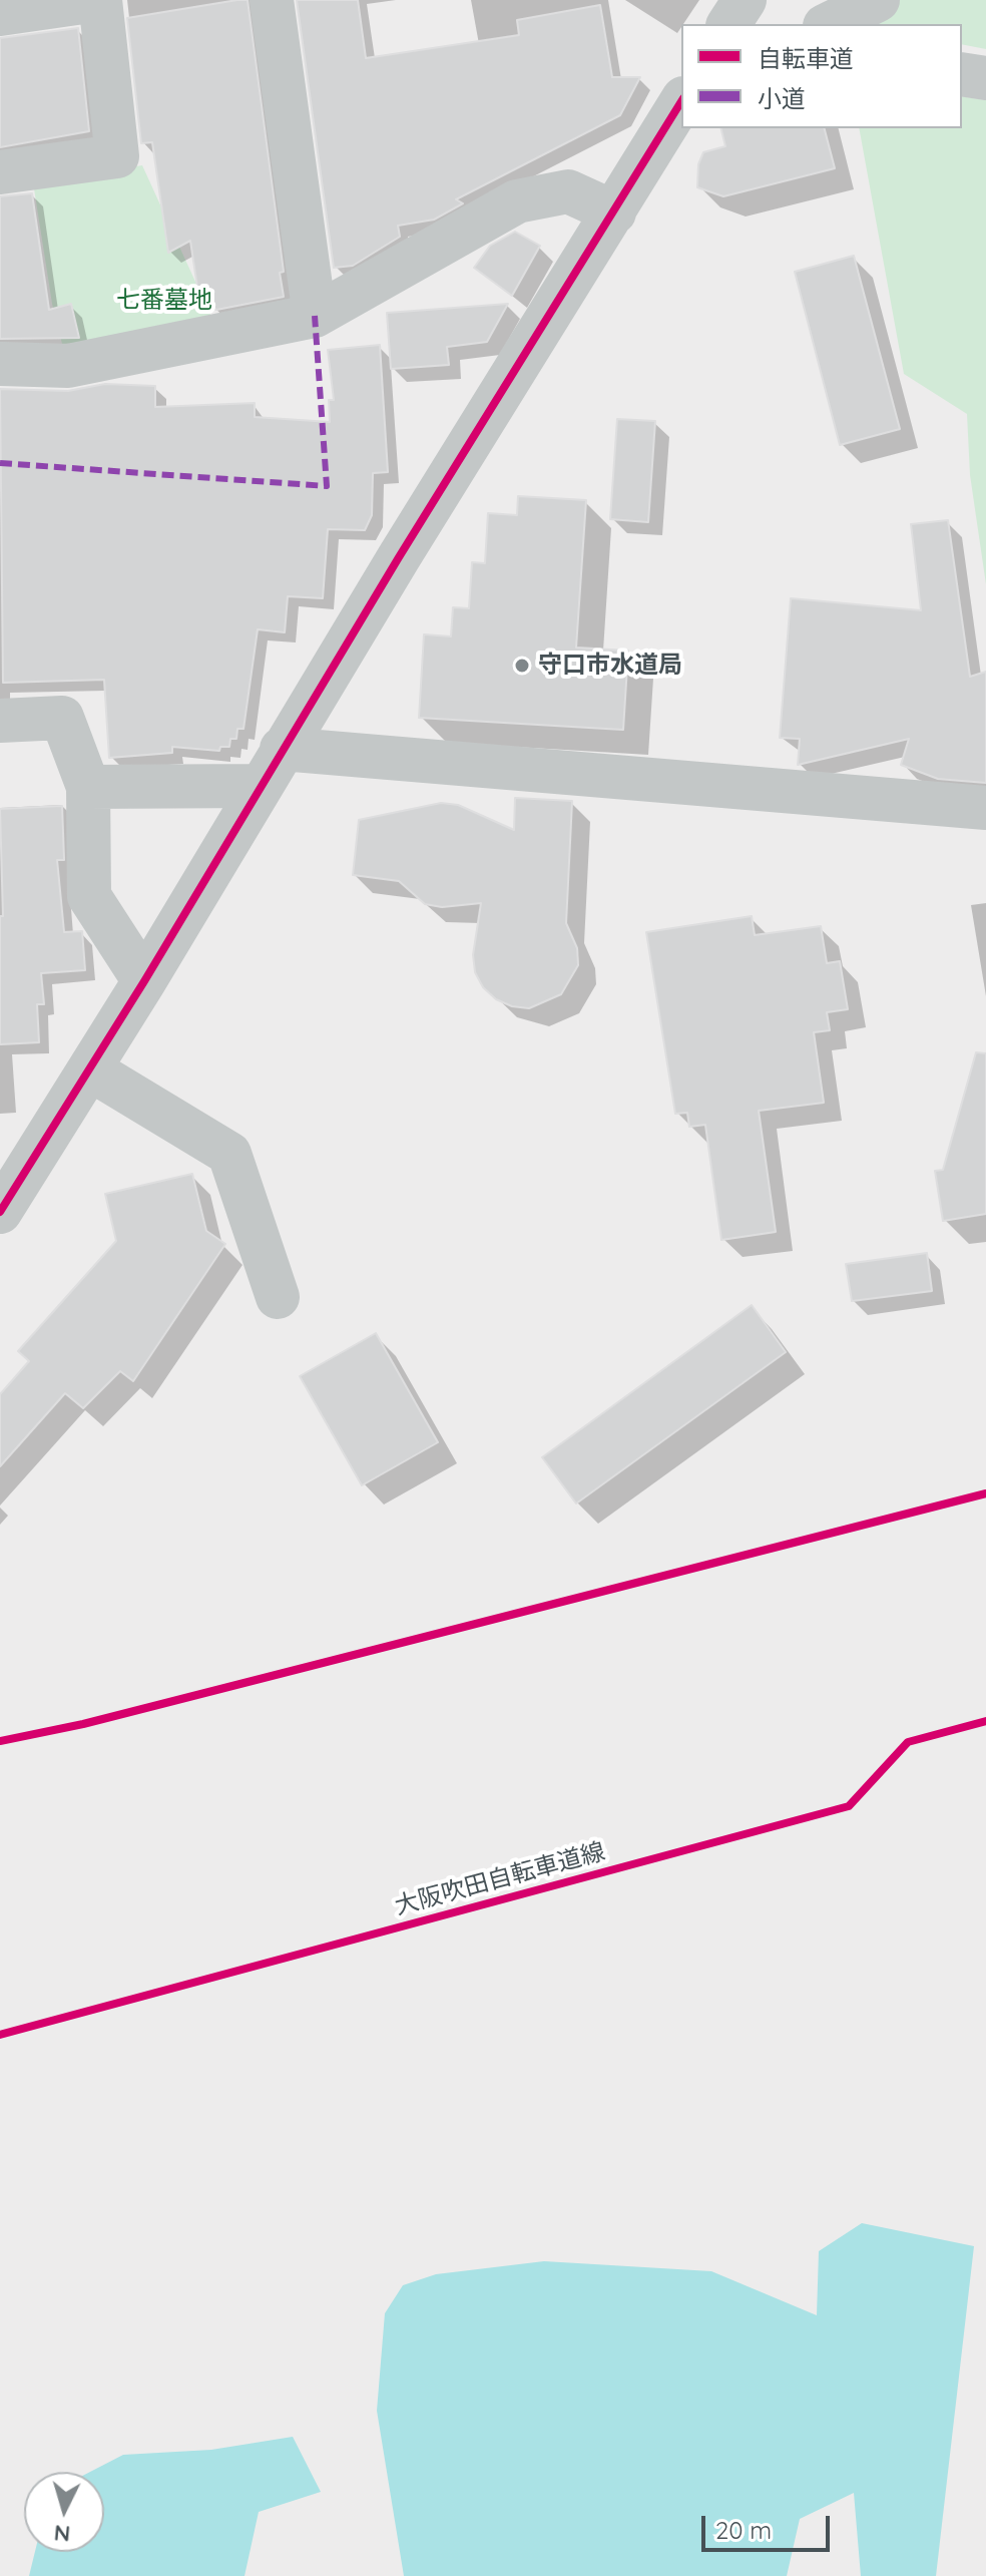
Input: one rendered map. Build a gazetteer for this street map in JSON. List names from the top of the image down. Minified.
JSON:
{"streets":{"cycle path":["大阪吹田自転車道線"]},"parks":["七番墓地"],"places":["守口市水道局"],"legend":["自転車道","小道"],"scale_bar":"20 m","north":"bottom"}
